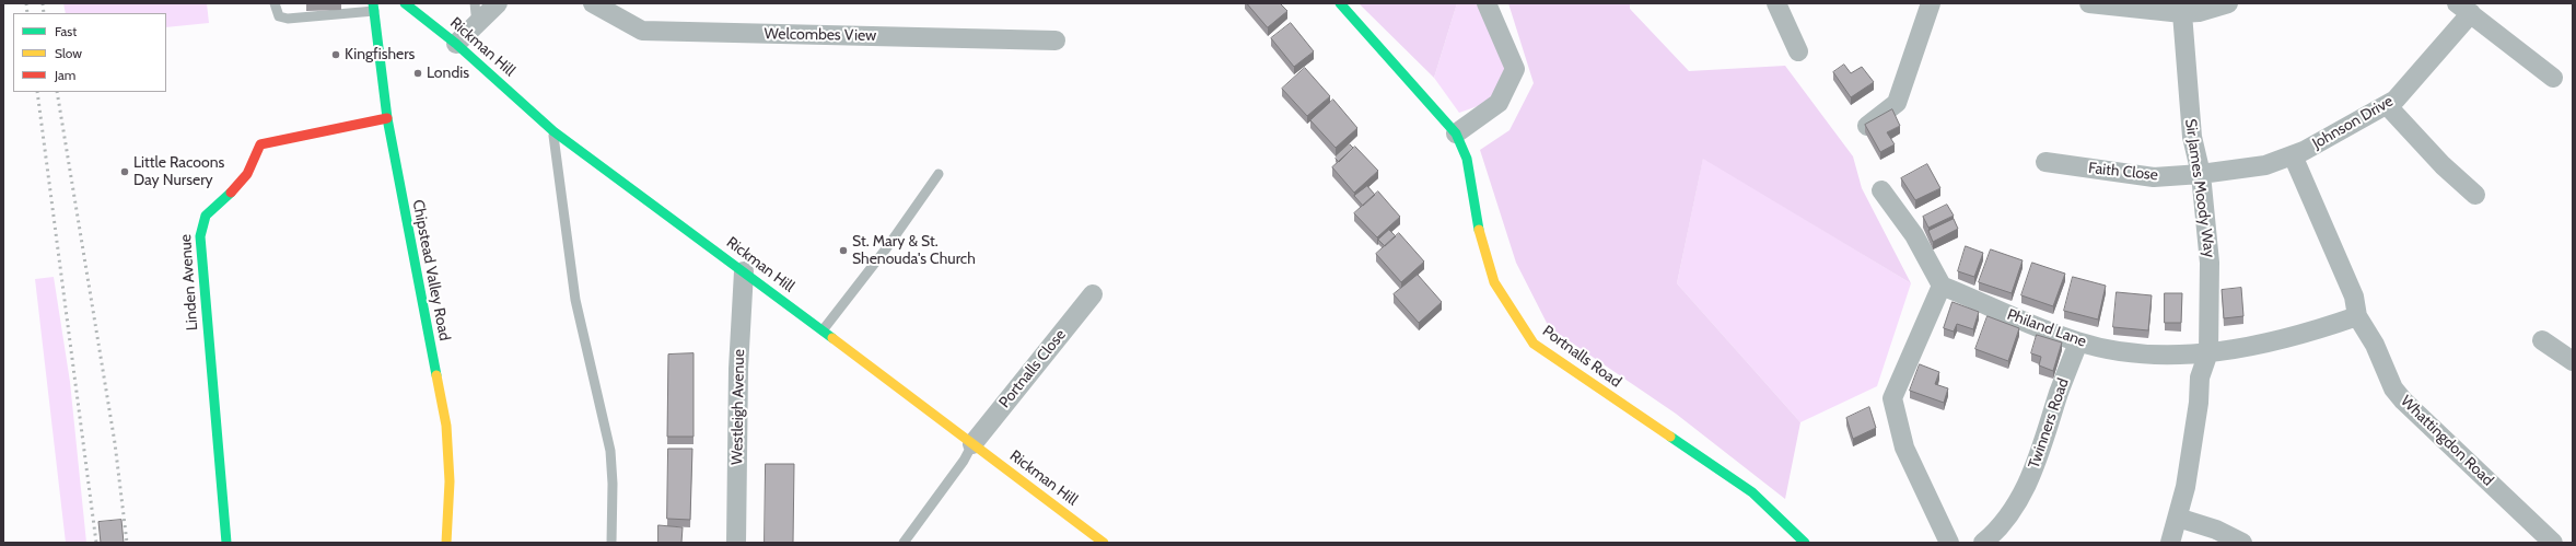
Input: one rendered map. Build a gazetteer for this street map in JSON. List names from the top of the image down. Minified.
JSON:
{"streets":{"street":["Welcombes View","Rickman Hill","Johnson Drive","Faith Close","Sir James Moody Way","Chipstead Valley Road","Linden Avenue","Philand Lane","Portnalls Road","Portnalls Close","Westleigh Avenue","Twinners Road","Whattingdon Road"]},"crossings":[["Rickman Hill","Portnalls Close"],["Rickman Hill","Westleigh Avenue"],["Johnson Drive","Faith Close"],["Johnson Drive","Sir James Moody Way"],["Johnson Drive","Whattingdon Road"],["Faith Close","Sir James Moody Way"],["Sir James Moody Way","Philand Lane"],["Chipstead Valley Road","Linden Avenue"],["Philand Lane","Twinners Road"],["Philand Lane","Whattingdon Road"]],"places":["Kingfishers","Londis","Little Racoons Day Nursery","St. Mary & St. Shenouda's Church"],"legend":["Fast","Slow","Jam"]}
